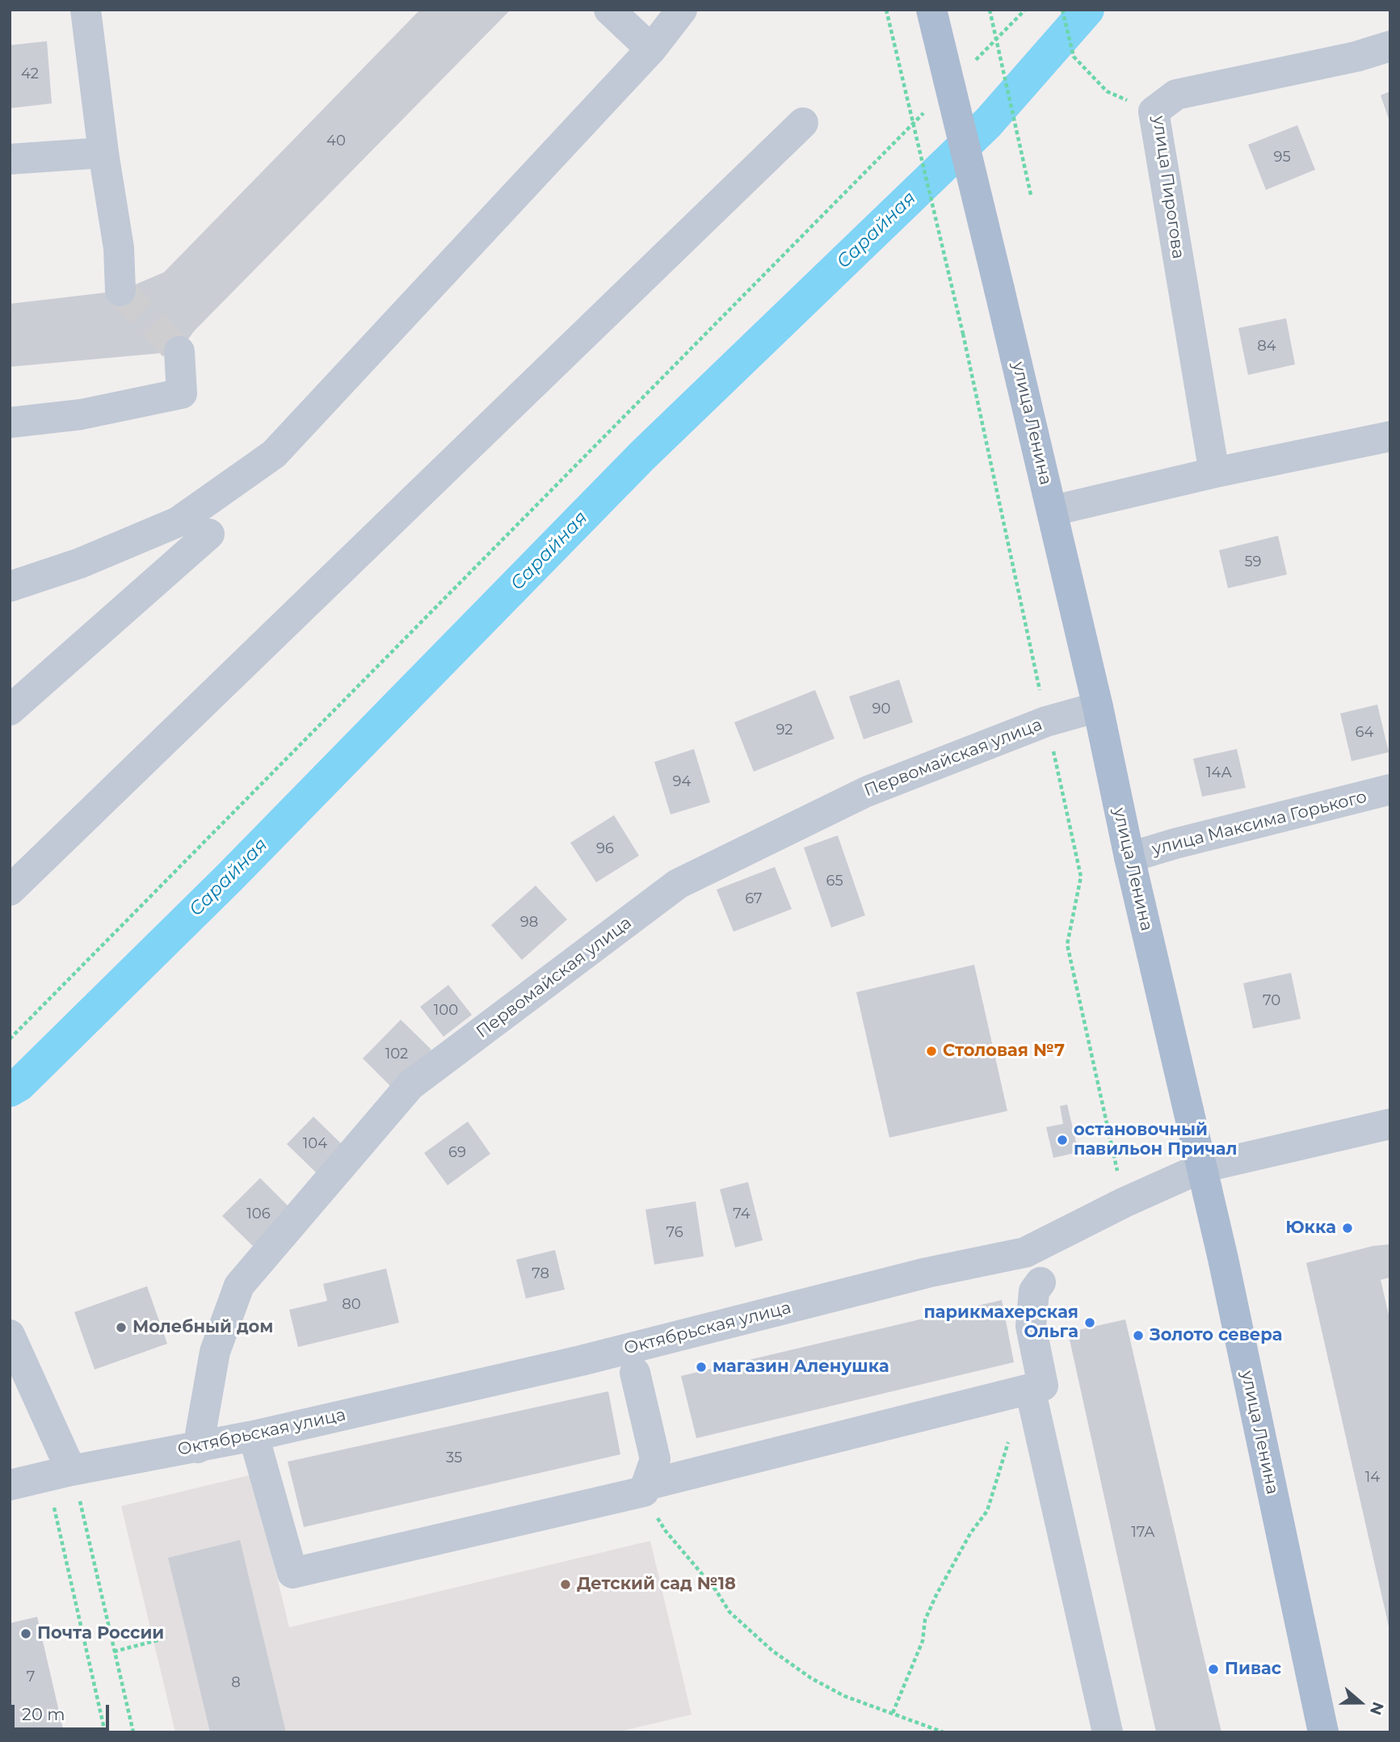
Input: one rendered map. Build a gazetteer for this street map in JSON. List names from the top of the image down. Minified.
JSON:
{"streets":{"main road":["улица Ленина"],"street":["улица Пирогова","Первомайская улица","улица Максима Горького","Октябрьская улица"]},"crossings":[["улица Ленина","Первомайская улица"],["улица Ленина","улица Максима Горького"],["улица Ленина","Октябрьская улица"],["Первомайская улица","Октябрьская улица"]],"water":["Сарайная"],"places":["Столовая №7","остановочный павильон Причал","Юкка","парикмахерская Ольга","Молебный дом","Золото севера","магазин Аленушка","Детский сад №18","Почта России","Пивас"],"house_numbers":["42","40","95","84","59","90","92","64","14А","94","96","65","67","98","70","100","102","104","69","106","74","76","78","80","35","14","17А","7","8"],"scale_bar":"20 m","north":"right"}
